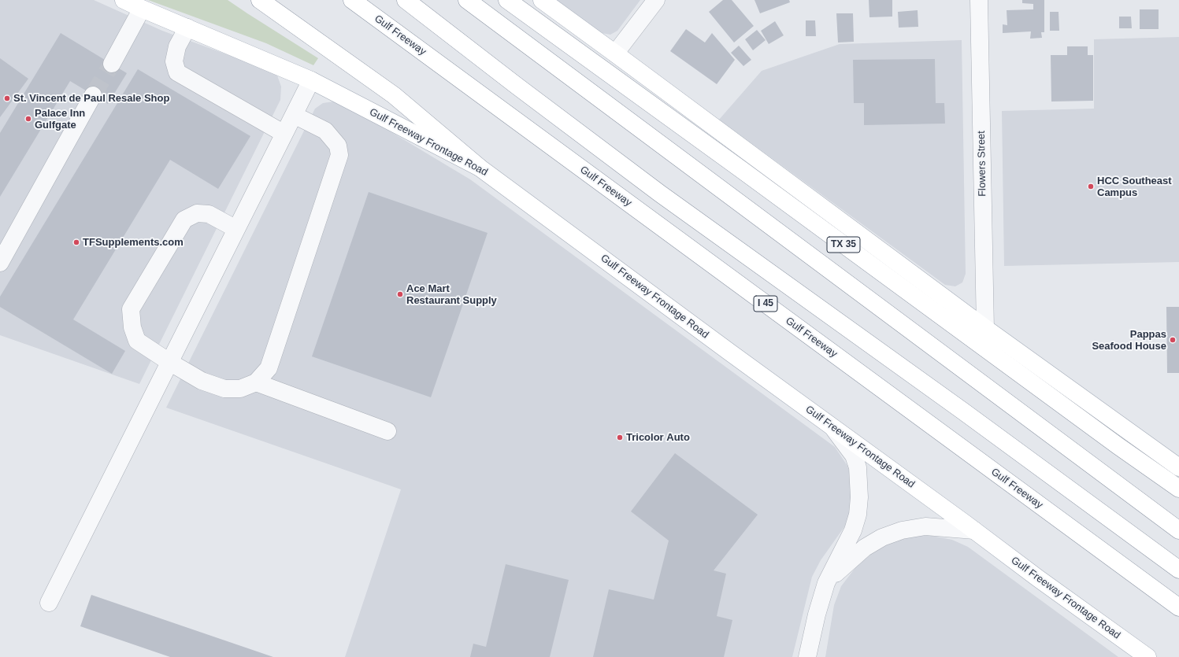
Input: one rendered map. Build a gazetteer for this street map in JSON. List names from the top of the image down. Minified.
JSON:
{"streets":{"main road":["Gulf Freeway","Gulf Freeway Frontage Road","TX 35","I 45"],"street":["Flowers Street"]},"places":["St. Vincent de Paul Resale Shop","Palace Inn Gulfgate","HCC Southeast Campus","TFSupplements.com","Ace Mart Restaurant Supply","Pappas Seafood House","Tricolor Auto"]}
